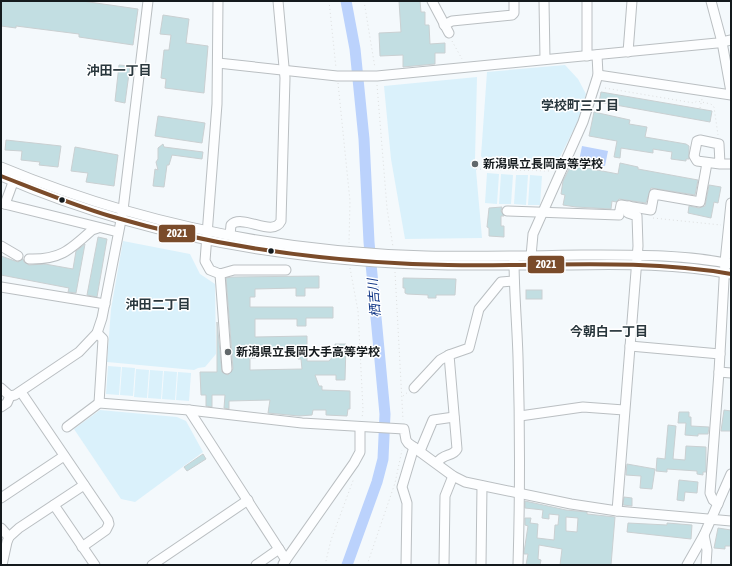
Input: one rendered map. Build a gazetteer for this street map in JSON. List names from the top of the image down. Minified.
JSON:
{"districts":["沖田一丁目","学校町三丁目","沖田二丁目","今朝白一丁目"],"water":["栖吉川"],"places":["新潟県立長岡高等学校","新潟県立長岡大手高等学校"],"lines":["transit line 2021"]}
